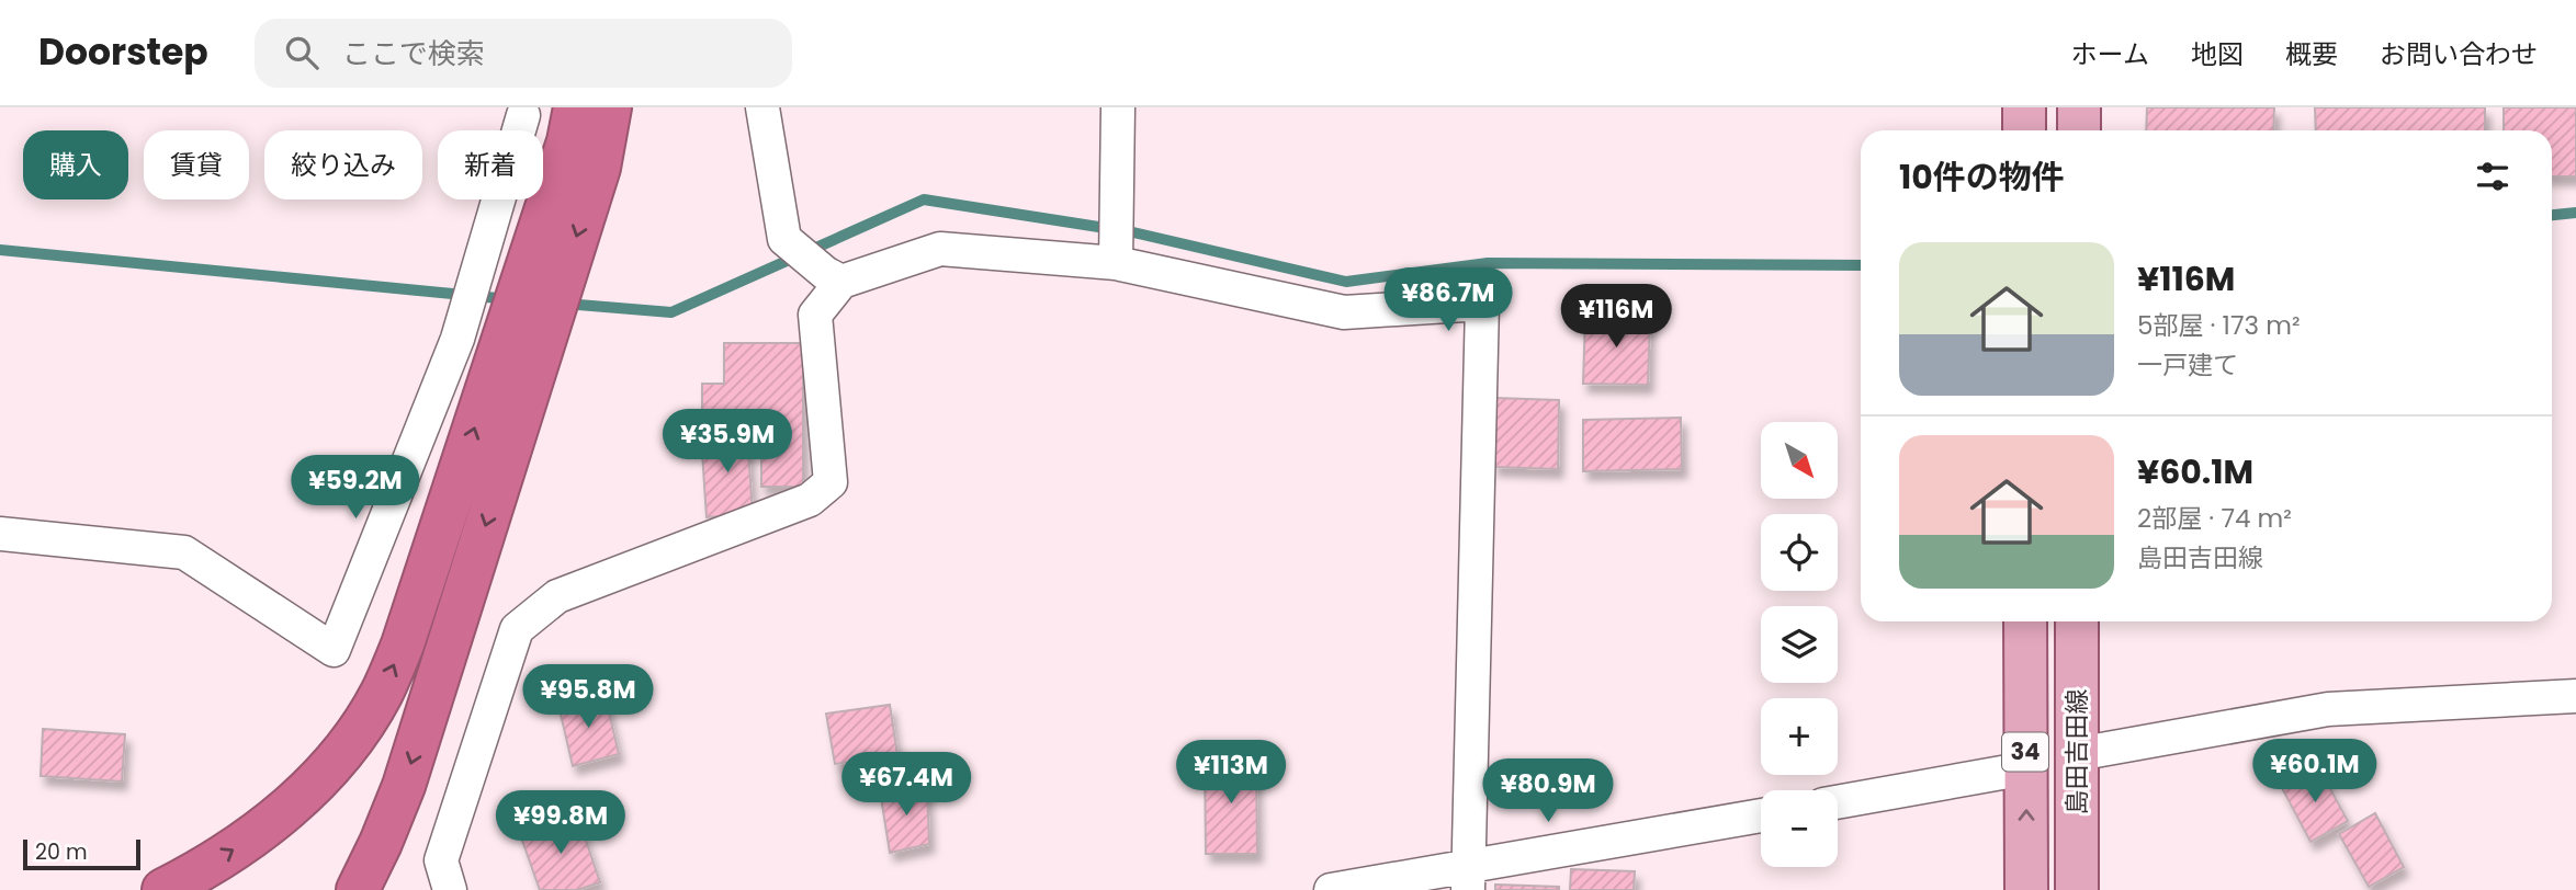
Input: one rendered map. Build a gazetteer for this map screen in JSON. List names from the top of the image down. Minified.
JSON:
{"streets":{"main road":["34","島田吉田線"]},"scale_bar":"20 m","north":"bottom right","page":{"header":"Doorstep","search":"ここで検索","nav":["ホーム","地図","概要","お問い合わせ"],"chip":["購入","賃貸","絞り込み","新着"],"heading":"10件の物件","list":[{"name":"¥116M","note":"5部屋 · 173 m² · 一戸建て"},{"name":"¥60.1M","note":"2部屋 · 74 m² · 島田吉田線"}],"price":["¥86.7M","¥116M","¥35.9M","¥59.2M","¥95.8M","¥60.1M","¥113M","¥67.4M","¥80.9M","¥99.8M"],"map_buttons":["+","−"],"scale":"20 m"}}
